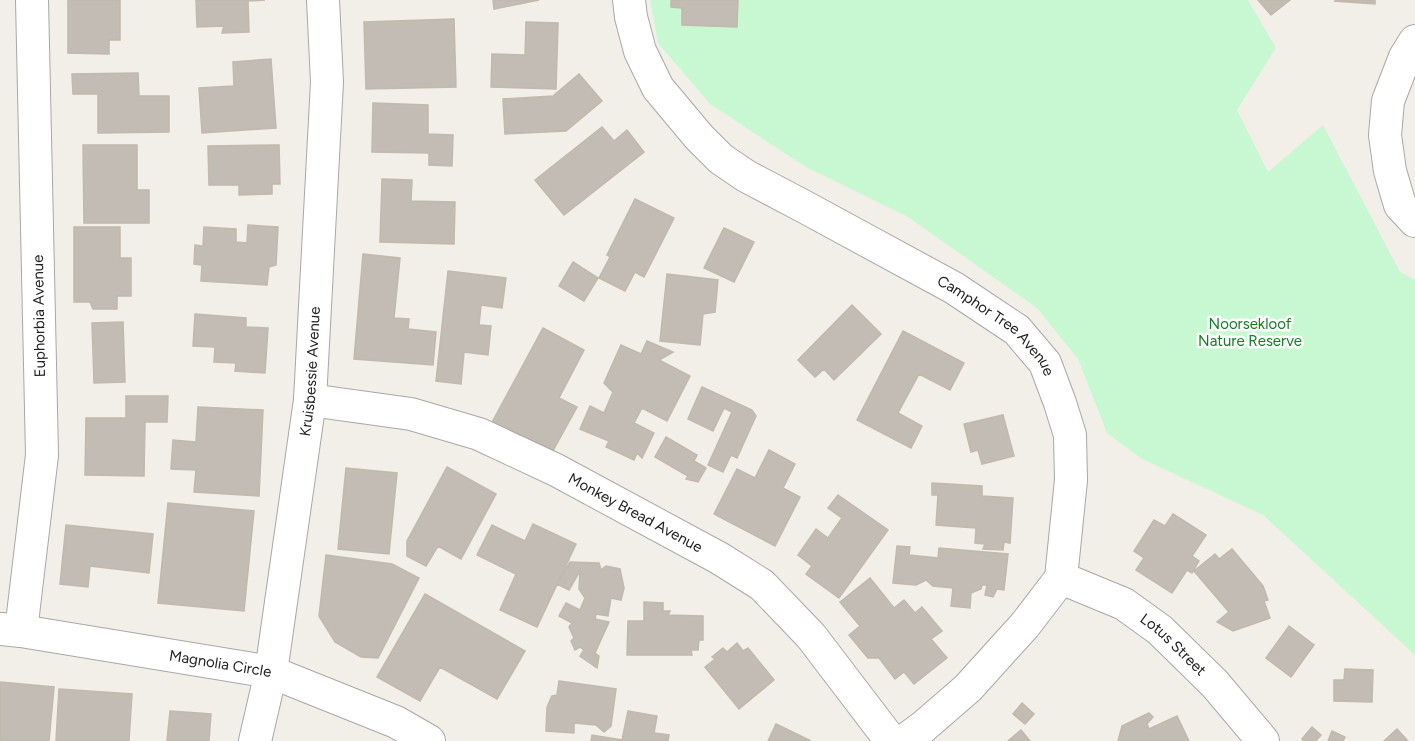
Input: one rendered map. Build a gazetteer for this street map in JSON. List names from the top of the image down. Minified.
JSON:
{"streets":{"street":["Euphorbia Avenue","Camphor Tree Avenue","Kruisbessie Avenue","Monkey Bread Avenue","Lotus Street","Magnolia Circle"]},"crossings":[["Euphorbia Avenue","Magnolia Circle"],["Camphor Tree Avenue","Lotus Street"],["Kruisbessie Avenue","Monkey Bread Avenue"],["Kruisbessie Avenue","Magnolia Circle"]],"parks":["Noorsekloof Nature Reserve"]}
